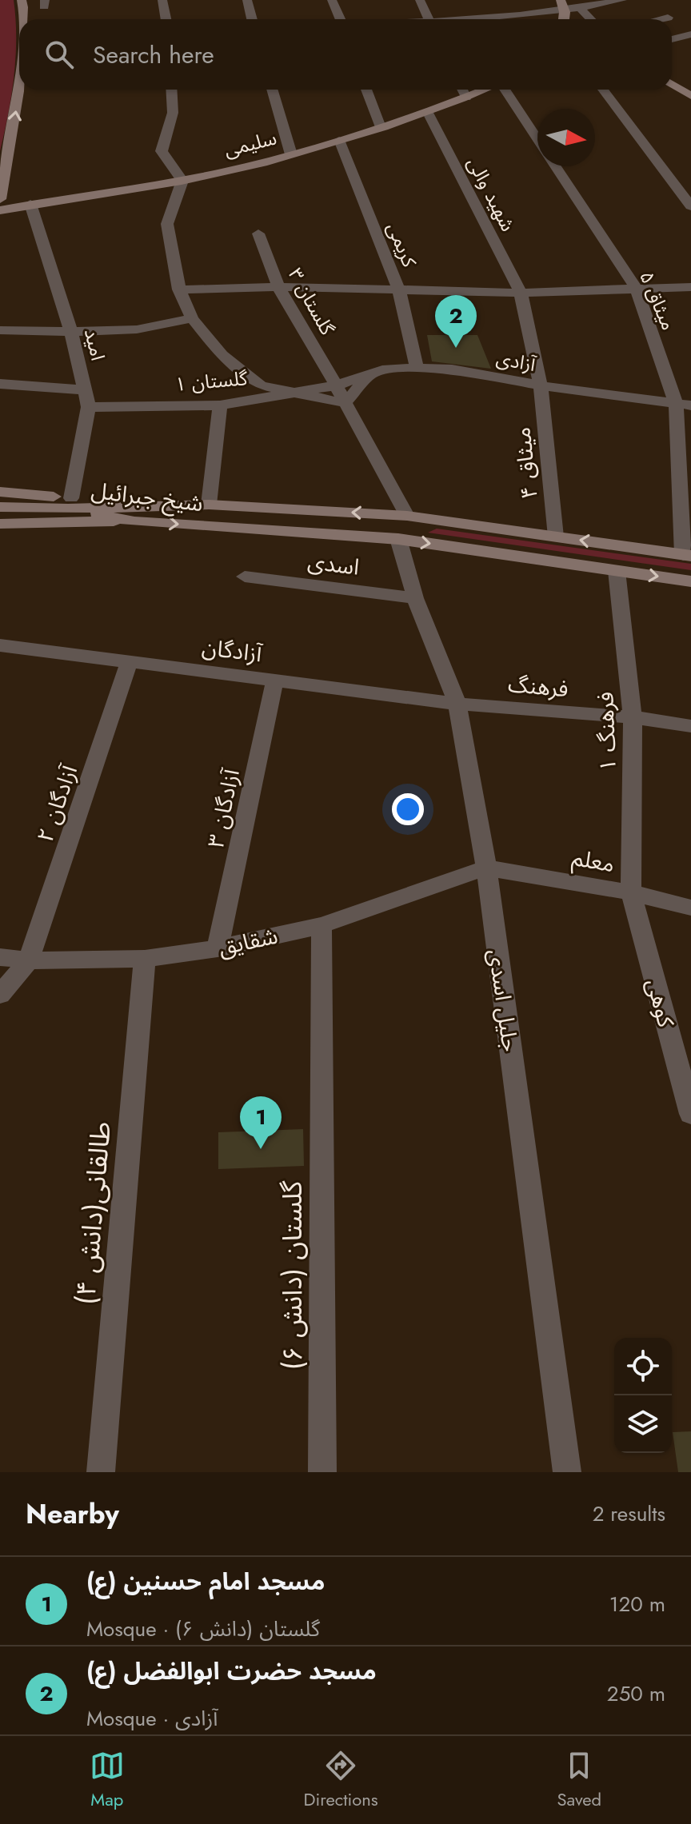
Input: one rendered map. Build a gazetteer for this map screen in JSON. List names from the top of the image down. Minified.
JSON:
{"streets":{"street":["سلیمی","شهید والی","کریمی","میثاق ۵","گلستان ۳","امید","آزادی","گلستان ۱","میثاق ۴","شیخ جبرائیل","اسدی","آزادگان","فرهنگ","فرهنگ ۱","آزادگان ۲","آزادگان ۳","معلم","شقایق","جلیل اسدی","کوهی","طالقانی(دانش ۴)","گلستان (دانش ۶)"]},"crossings":[["سلیمی","شهید والی"],["سلیمی","کریمی"],["سلیمی","امید"],["شهید والی","آزادی"],["شهید والی","میثاق ۴"],["کریمی","آزادی"],["میثاق ۵","آزادی"],["میثاق ۵","شیخ جبرائیل"],["گلستان ۳","آزادی"],["گلستان ۳","گلستان ۱"],["گلستان ۳","شیخ جبرائیل"],["امید","گلستان ۱"],["امید","شیخ جبرائیل"],["آزادی","گلستان ۱"],["آزادی","میثاق ۴"],["میثاق ۴","شیخ جبرائیل"],["شیخ جبرائیل","فرهنگ ۱"],["شیخ جبرائیل","جلیل اسدی"],["اسدی","جلیل اسدی"],["آزادگان","فرهنگ"],["آزادگان","آزادگان ۲"],["آزادگان","آزادگان ۳"],["آزادگان","جلیل اسدی"],["فرهنگ","فرهنگ ۱"],["فرهنگ","جلیل اسدی"],["فرهنگ ۱","معلم"],["فرهنگ ۱","کوهی"],["آزادگان ۲","شقایق"],["آزادگان ۳","شقایق"],["معلم","شقایق"],["معلم","جلیل اسدی"],["معلم","کوهی"],["شقایق","جلیل اسدی"],["شقایق","طالقانی(دانش ۴)"],["شقایق","گلستان (دانش ۶)"]],"north":"right","page":{"search":"Search here","pins":["2","1"],"heading":["Nearby","2 results"],"list":[{"mark":"1","name":"مسجد امام حسنین (ع)","note":"Mosque · گلستان (دانش ۶)","value":"120 m"},{"mark":"2","name":"مسجد حضرت ابوالفضل (ع)","note":"Mosque · آزادی","value":"250 m"}],"nav":["Map","Directions","Saved"]}}
